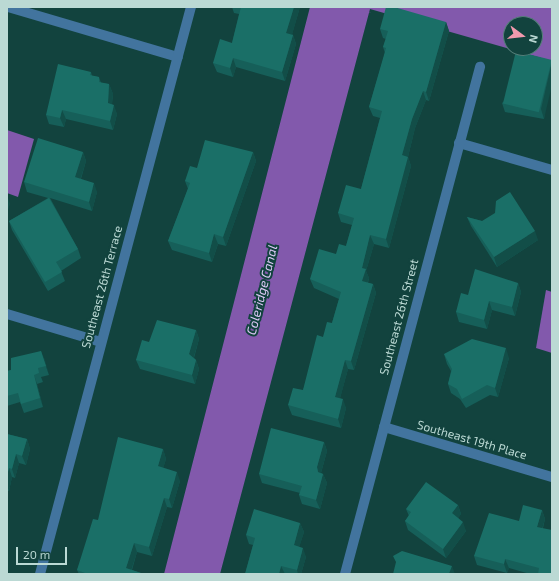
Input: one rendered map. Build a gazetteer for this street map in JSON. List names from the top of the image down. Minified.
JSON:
{"streets":{"street":["Southeast 26th Terrace","Southeast 26th Street","Southeast 19th Place"]},"crossings":[["Southeast 26th Street","Southeast 19th Place"]],"water":["Coleridge Canal"],"scale_bar":"20 m","north":"right"}
